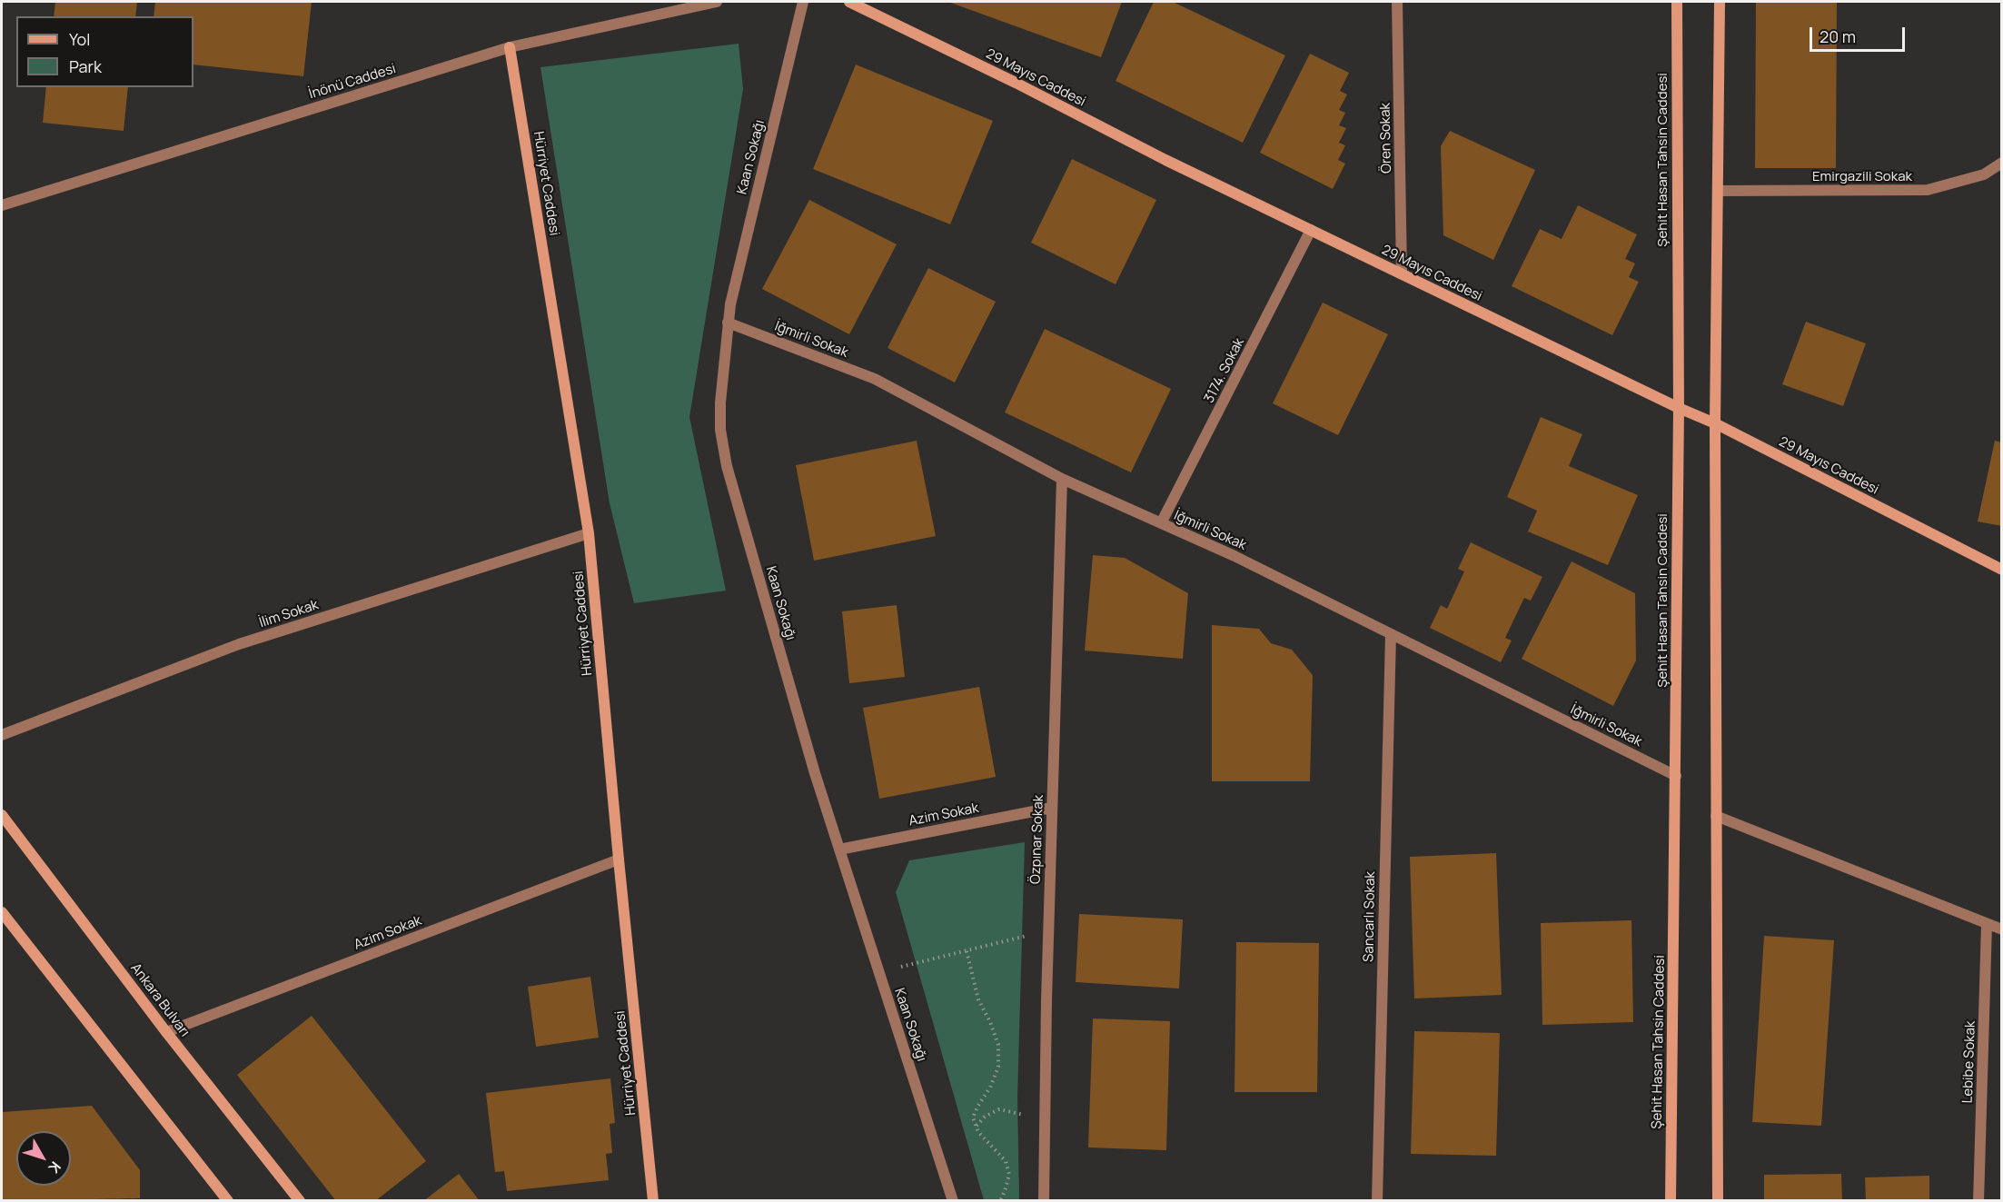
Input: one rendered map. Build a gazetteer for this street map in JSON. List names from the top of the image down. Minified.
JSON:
{"streets":{"main road":["29 Mayıs Caddesi","Şehit Hasan Tahsin Caddesi","Hürriyet Caddesi","Ankara Bulvarı"],"street":["İnönü Caddesi","Ören Sokak","Kaan Sokağı","Emirgazili Sokak","İğmirli Sokak","3174. Sokak","İlim Sokak","Azim Sokak","Özpınar Sokak","Sancarlı Sokak","Lebibe Sokak"]},"crossings":[["29 Mayıs Caddesi","Ören Sokak"],["29 Mayıs Caddesi","Şehit Hasan Tahsin Caddesi"],["29 Mayıs Caddesi","3174. Sokak"],["İnönü Caddesi","Hürriyet Caddesi"],["Kaan Sokağı","İğmirli Sokak"],["Kaan Sokağı","Azim Sokak"],["Şehit Hasan Tahsin Caddesi","İğmirli Sokak"],["Hürriyet Caddesi","İlim Sokak"],["Hürriyet Caddesi","Azim Sokak"],["İğmirli Sokak","3174. Sokak"],["İğmirli Sokak","Özpınar Sokak"],["İğmirli Sokak","Sancarlı Sokak"],["Azim Sokak","Özpınar Sokak"],["Azim Sokak","Ankara Bulvarı"]],"legend":["Yol","Park"],"scale_bar":"20 m","north":"bottom right"}
